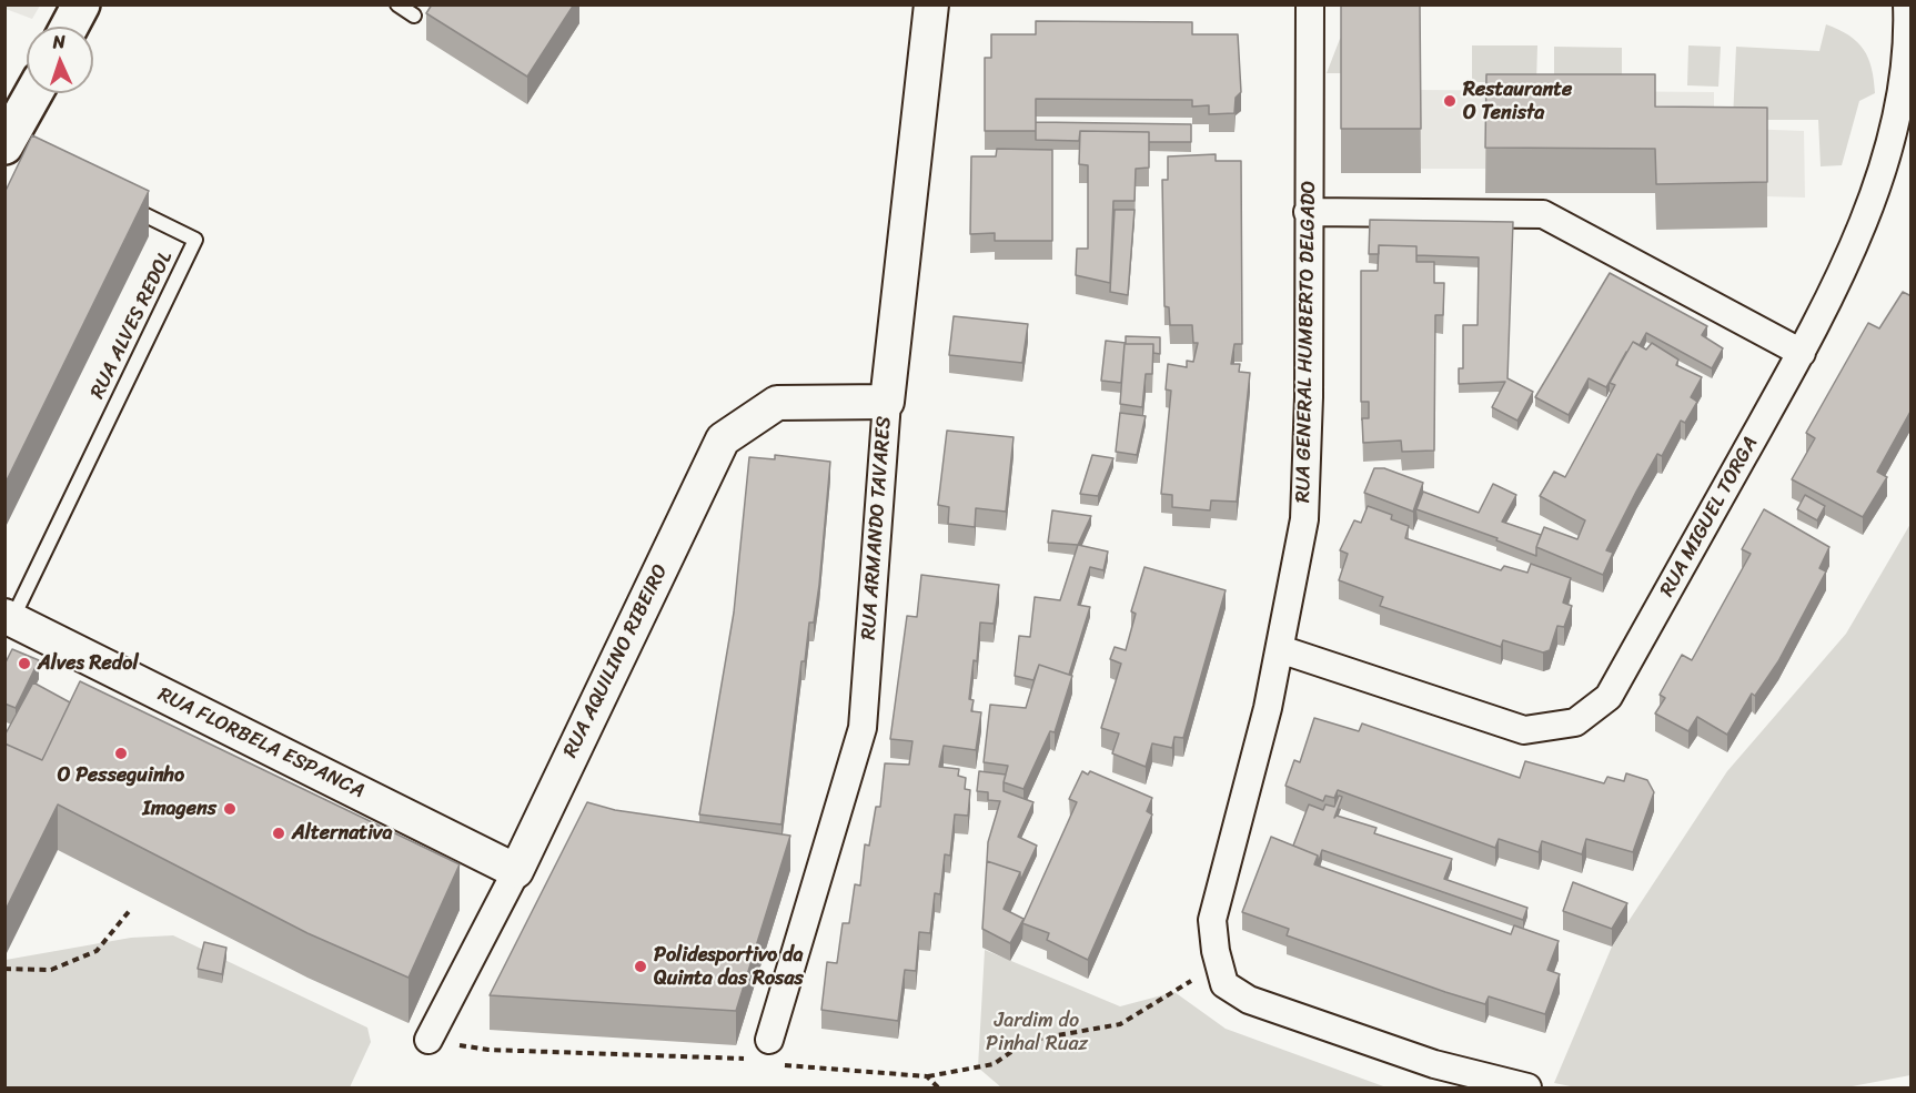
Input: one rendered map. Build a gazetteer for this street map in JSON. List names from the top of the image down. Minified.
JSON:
{"streets":{"street":["RUA GENERAL HUMBERTO DELGADO","RUA MIGUEL TORGA","RUA ARMANDO TAVARES","RUA AQUILINO RIBEIRO","RUA FLORBELA ESPANCA"],"lane":["RUA ALVES REDOL"]},"crossings":[["RUA ALVES REDOL","RUA FLORBELA ESPANCA"],["RUA GENERAL HUMBERTO DELGADO","RUA MIGUEL TORGA"],["RUA ARMANDO TAVARES","RUA AQUILINO RIBEIRO"],["RUA AQUILINO RIBEIRO","RUA FLORBELA ESPANCA"]],"parks":["Jardim do Pinhal Ruaz"],"places":["Restaurante O Tenista","Alves Redol","O Pesseguinho","Imagens","Alternativa","Polidesportivo da Quinta das Rosas"],"north":"top"}
